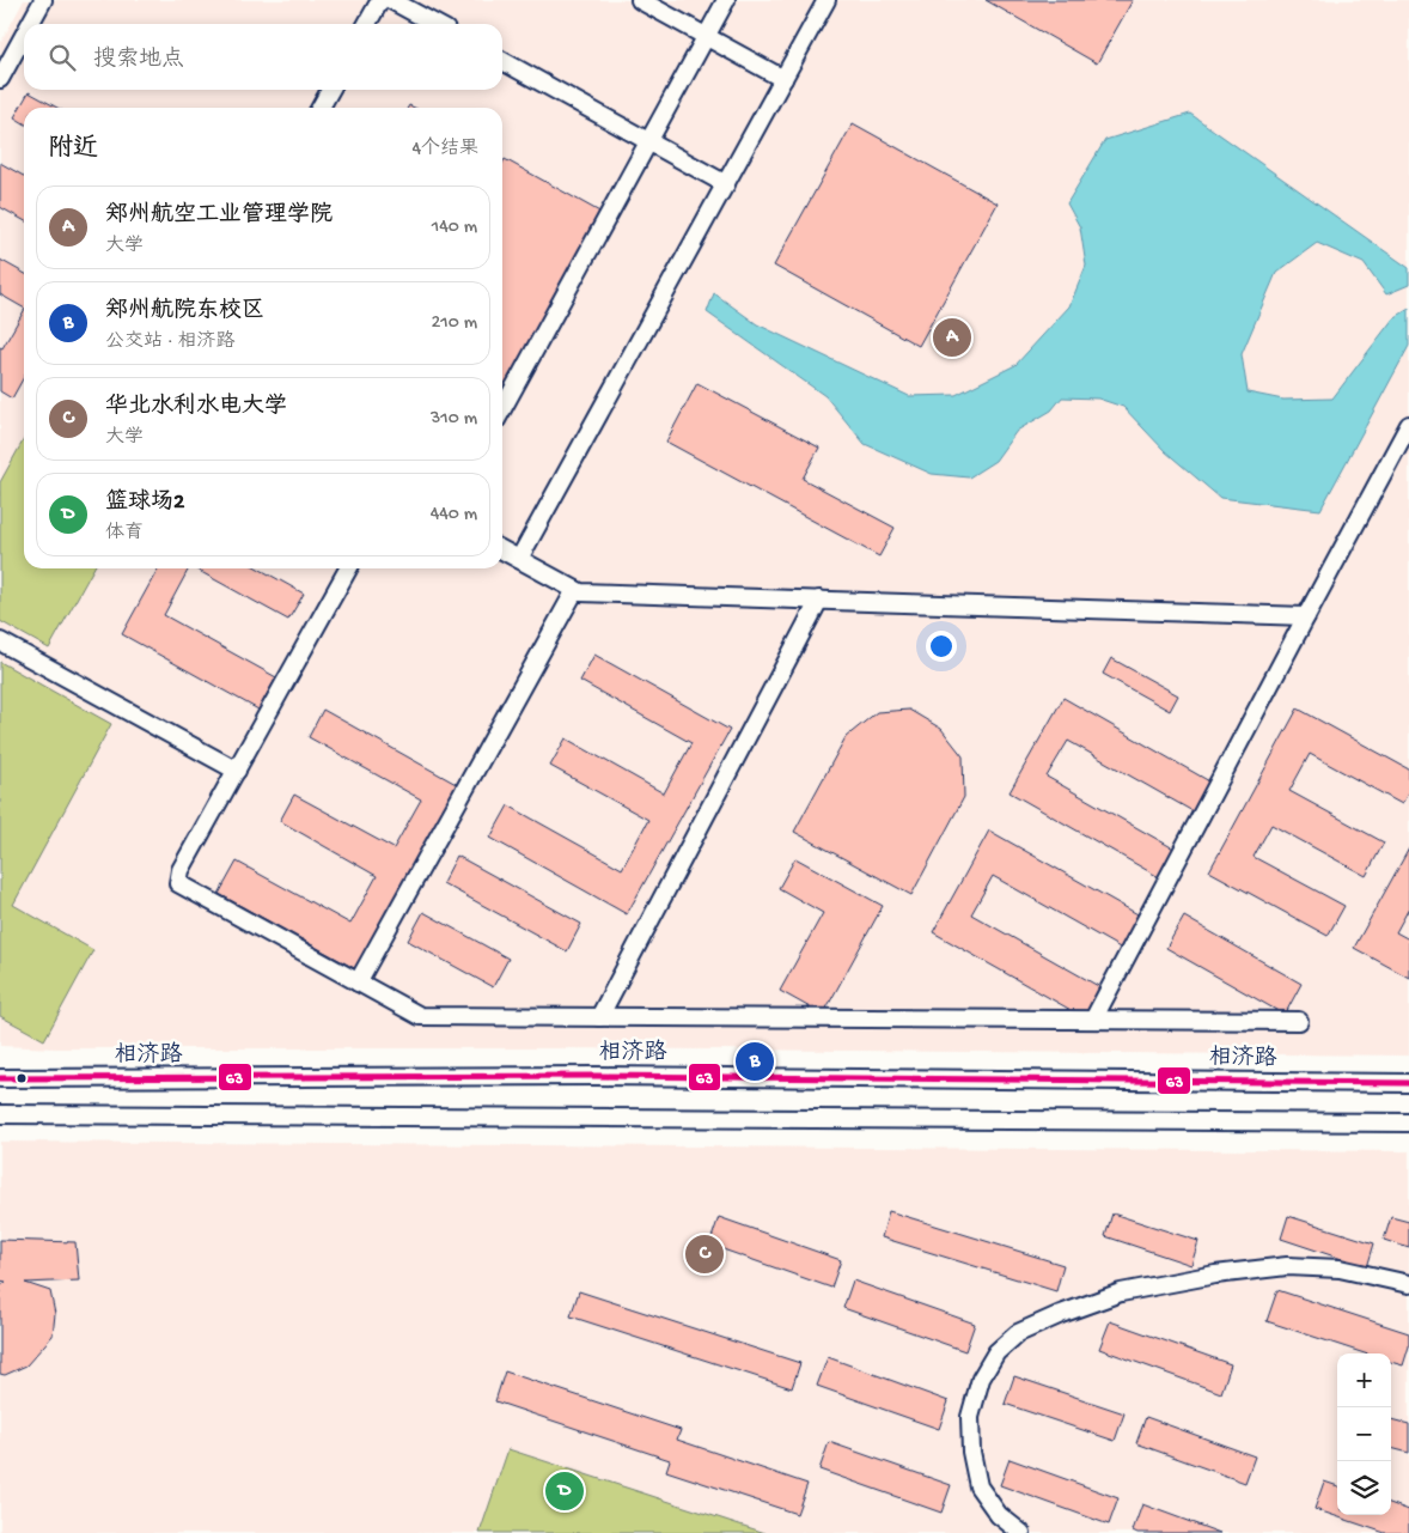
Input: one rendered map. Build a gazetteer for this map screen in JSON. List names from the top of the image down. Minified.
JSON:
{"streets":{"street":["相济路"]},"lines":["transit line 63"],"page":{"search":"搜索地点","heading":["附近","4个结果"],"list":[{"mark":"A","name":"郑州航空工业管理学院","note":"大学","value":"140 m"},{"mark":"B","name":"郑州航院东校区","note":"公交站 · 相济路","value":"210 m"},{"mark":"C","name":"华北水利水电大学","note":"大学","value":"310 m"},{"mark":"D","name":"篮球场2","note":"体育","value":"440 m"}],"pins":["A","B","C","D"],"map_buttons":["+","−"]}}
